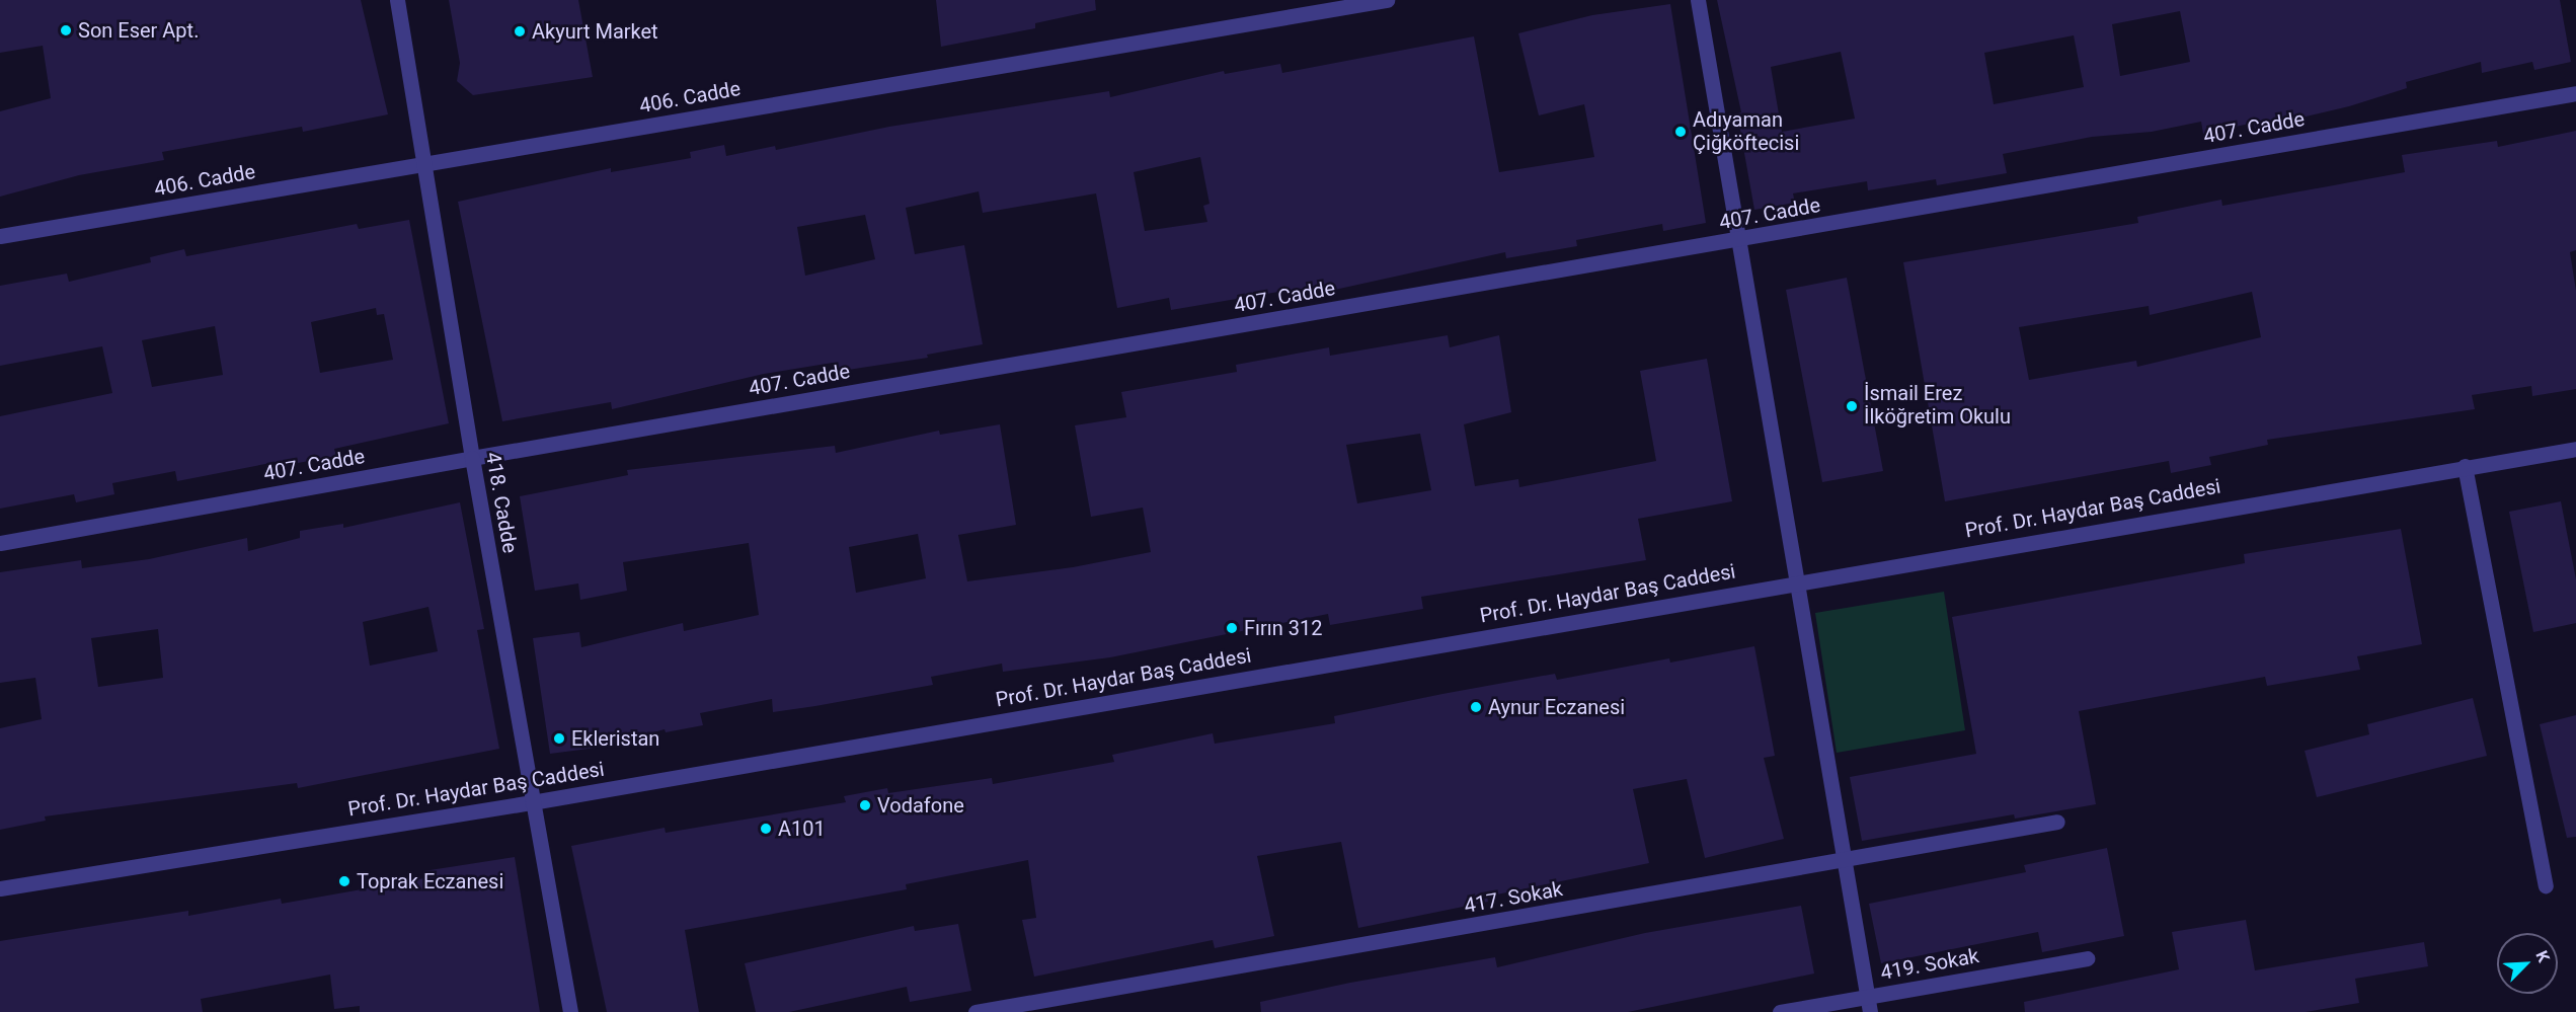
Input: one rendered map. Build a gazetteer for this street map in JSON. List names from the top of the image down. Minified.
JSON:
{"streets":{"street":["406. Cadde","407. Cadde","418. Cadde","Prof. Dr. Haydar Baş Caddesi","417. Sokak","419. Sokak"]},"crossings":[["406. Cadde","418. Cadde"],["407. Cadde","418. Cadde"],["418. Cadde","Prof. Dr. Haydar Baş Caddesi"]],"places":["Son Eser Apt.","Akyurt Market","Adıyaman Çiğköftecisi","İsmail Erez İlköğretim Okulu","Fırın 312","Aynur Eczanesi","Ekleristan","Vodafone","A101","Toprak Eczanesi"],"north":"top right"}
